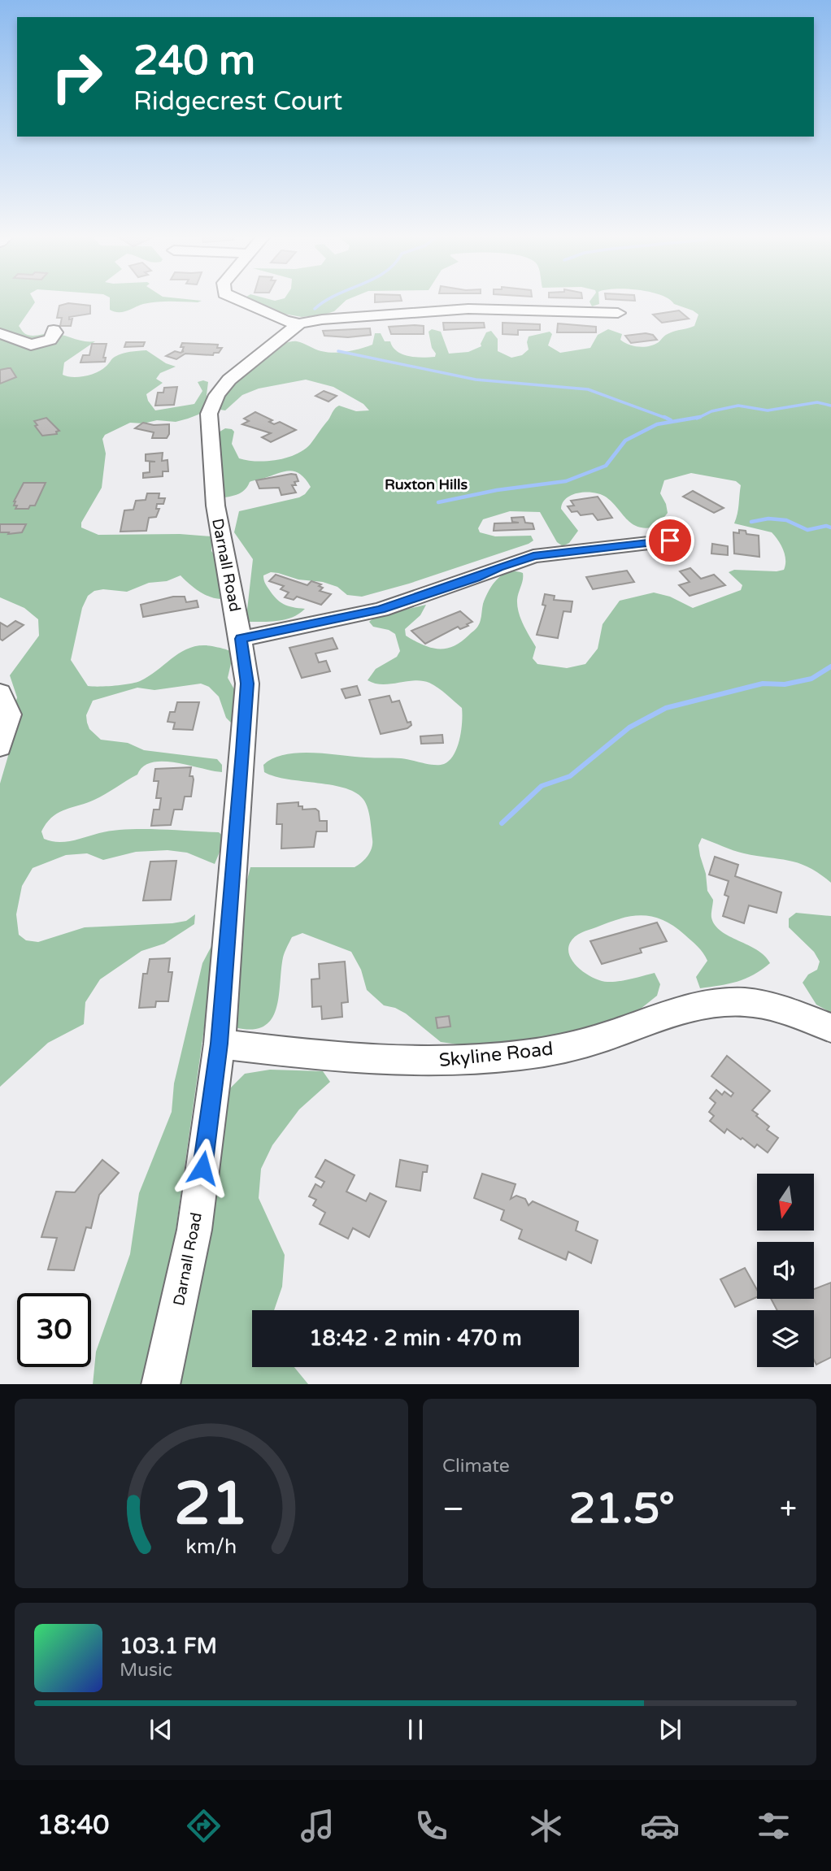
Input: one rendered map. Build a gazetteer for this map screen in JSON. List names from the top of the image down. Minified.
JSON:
{"streets":{"street":["Darnall Road","Skyline Road"]},"crossings":[["Darnall Road","Skyline Road"]],"districts":["Ruxton Hills"],"north":"bottom","page":{"turn":["240 m","Ridgecrest Court"],"limit":"30","trip":"18:42 · 2 min · 470 m","tile":"Climate","heat":["−","21.5°","+"],"song":["103.1 FM","Music"],"tabs":"18:40","gauge":["21","km/h"]}}
